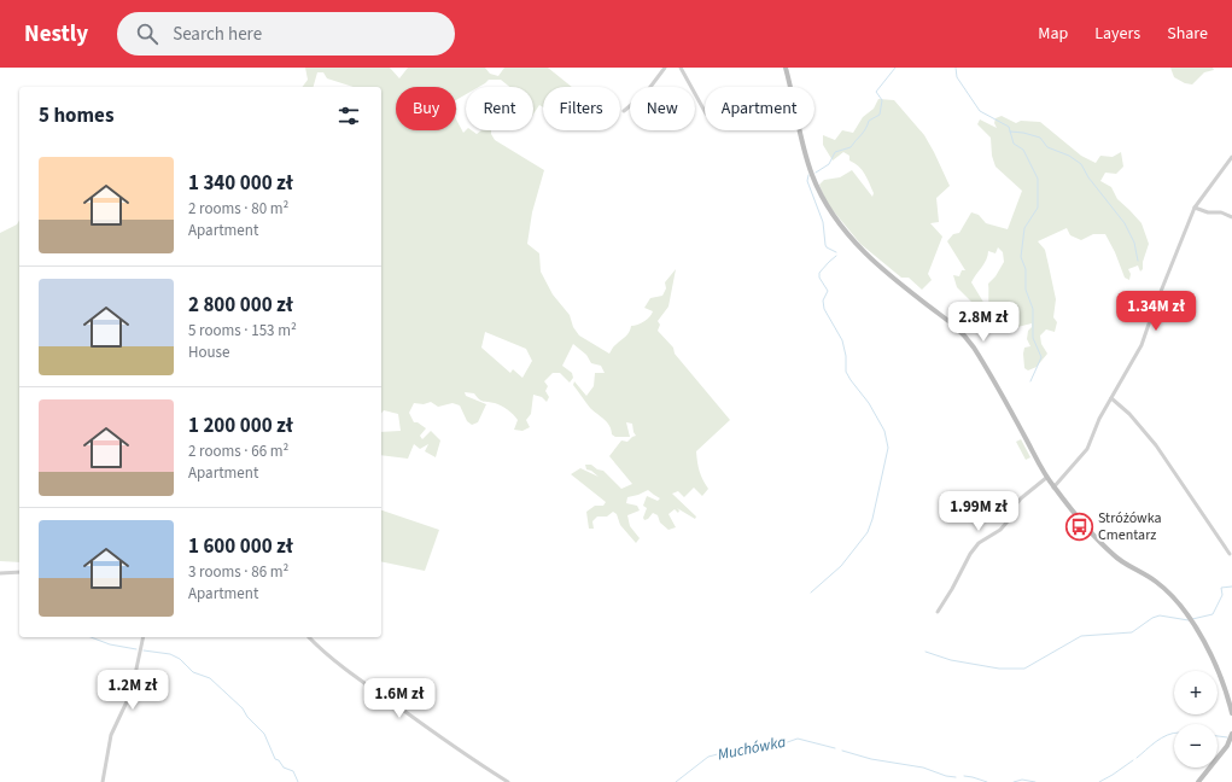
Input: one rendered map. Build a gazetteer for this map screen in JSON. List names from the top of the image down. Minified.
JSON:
{"water":["Muchówka"],"places":{"bus stop":["Stróżówka Cmentarz"]},"page":{"header":"Nestly","search":"Search here","nav":["Map","Layers","Share"],"chip":["Buy","Rent","Filters","New","Apartment"],"heading":"5 homes","list":[{"name":"1 340 000 zł","note":"2 rooms · 80 m² · Apartment"},{"name":"2 800 000 zł","note":"5 rooms · 153 m² · House"},{"name":"1 200 000 zł","note":"2 rooms · 66 m² · Apartment"},{"name":"1 600 000 zł","note":"3 rooms · 86 m² · Apartment"}],"price":["1.34M zł","2.8M zł","1.99M zł","1.2M zł","1.6M zł"],"map_buttons":["+","−"]}}
